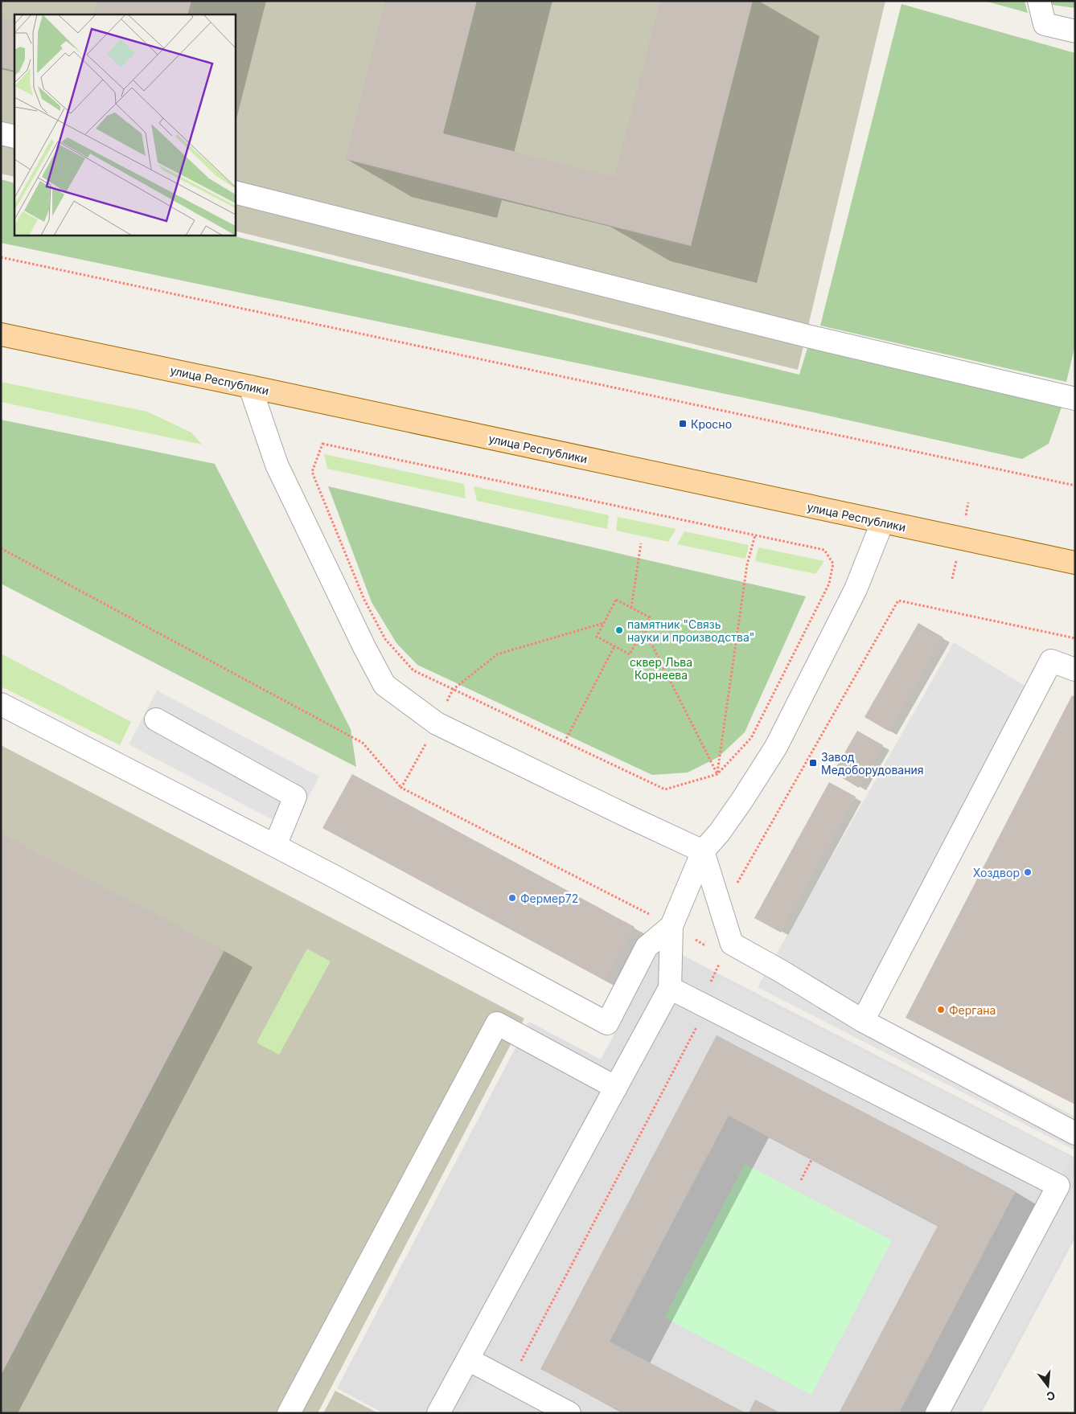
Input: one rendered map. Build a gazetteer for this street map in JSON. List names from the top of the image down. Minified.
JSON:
{"streets":{"main road":["улица Республики"]},"parks":["сквер Льва Корнеева"],"places":{"transit":["Кросно","Завод Медоборудования"],"other":["памятник \"Связь науки и производства\"","Хоздвор","Фермер72","Фергана"]},"north":"bottom"}
